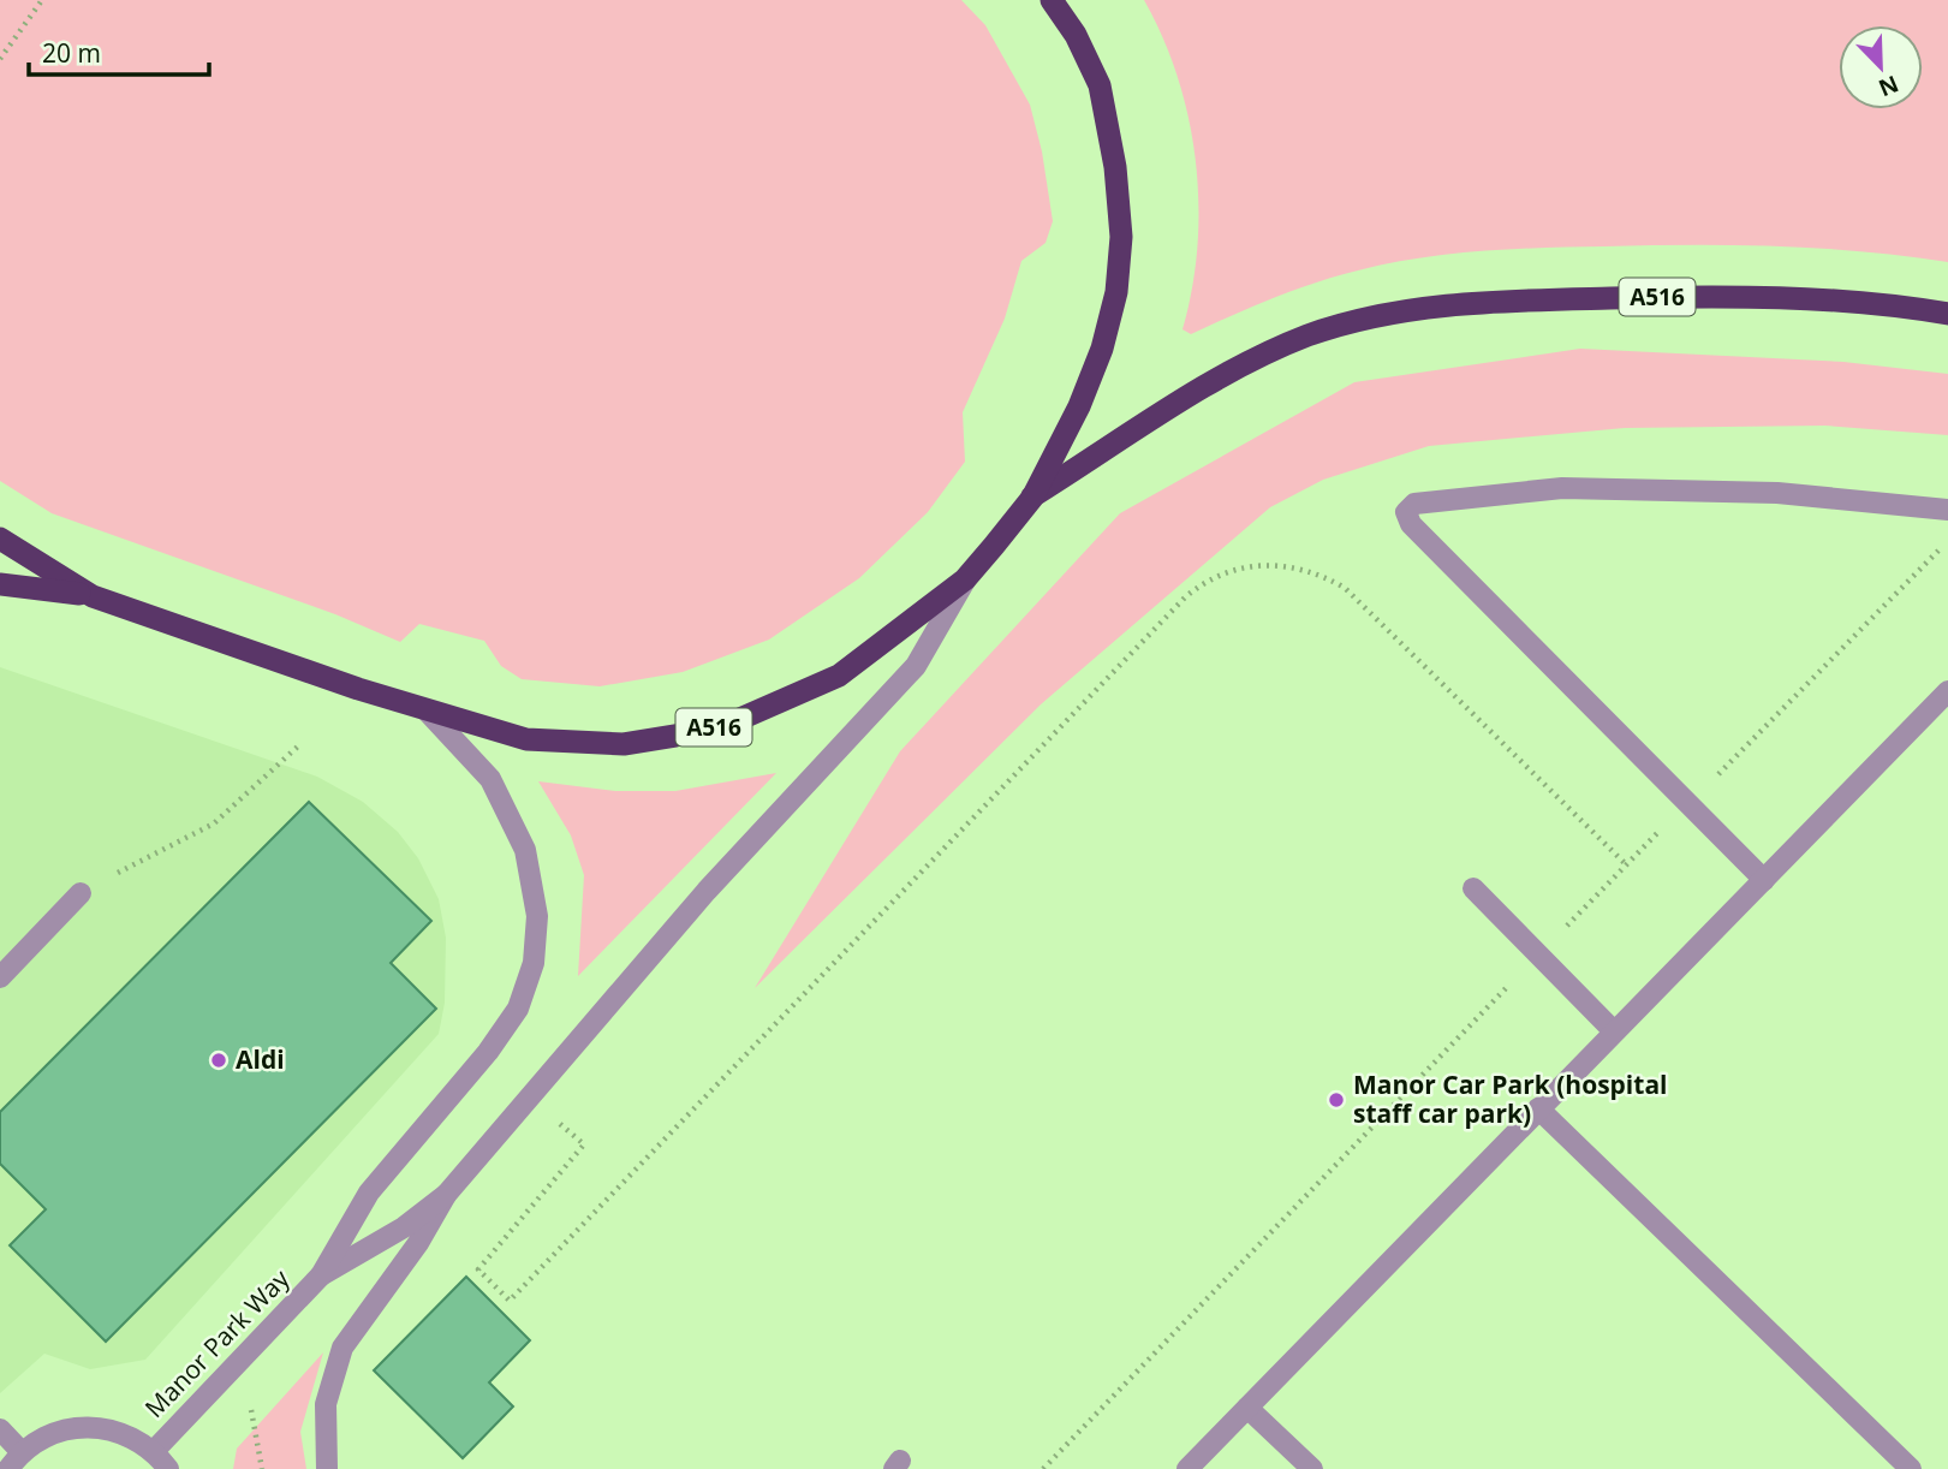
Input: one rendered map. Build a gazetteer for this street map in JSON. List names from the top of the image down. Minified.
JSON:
{"streets":{"highway":["A516"],"street":["Manor Park Way"]},"places":["Aldi","Manor Car Park (hospital staff car park)"],"scale_bar":"20 m","north":"bottom right"}
